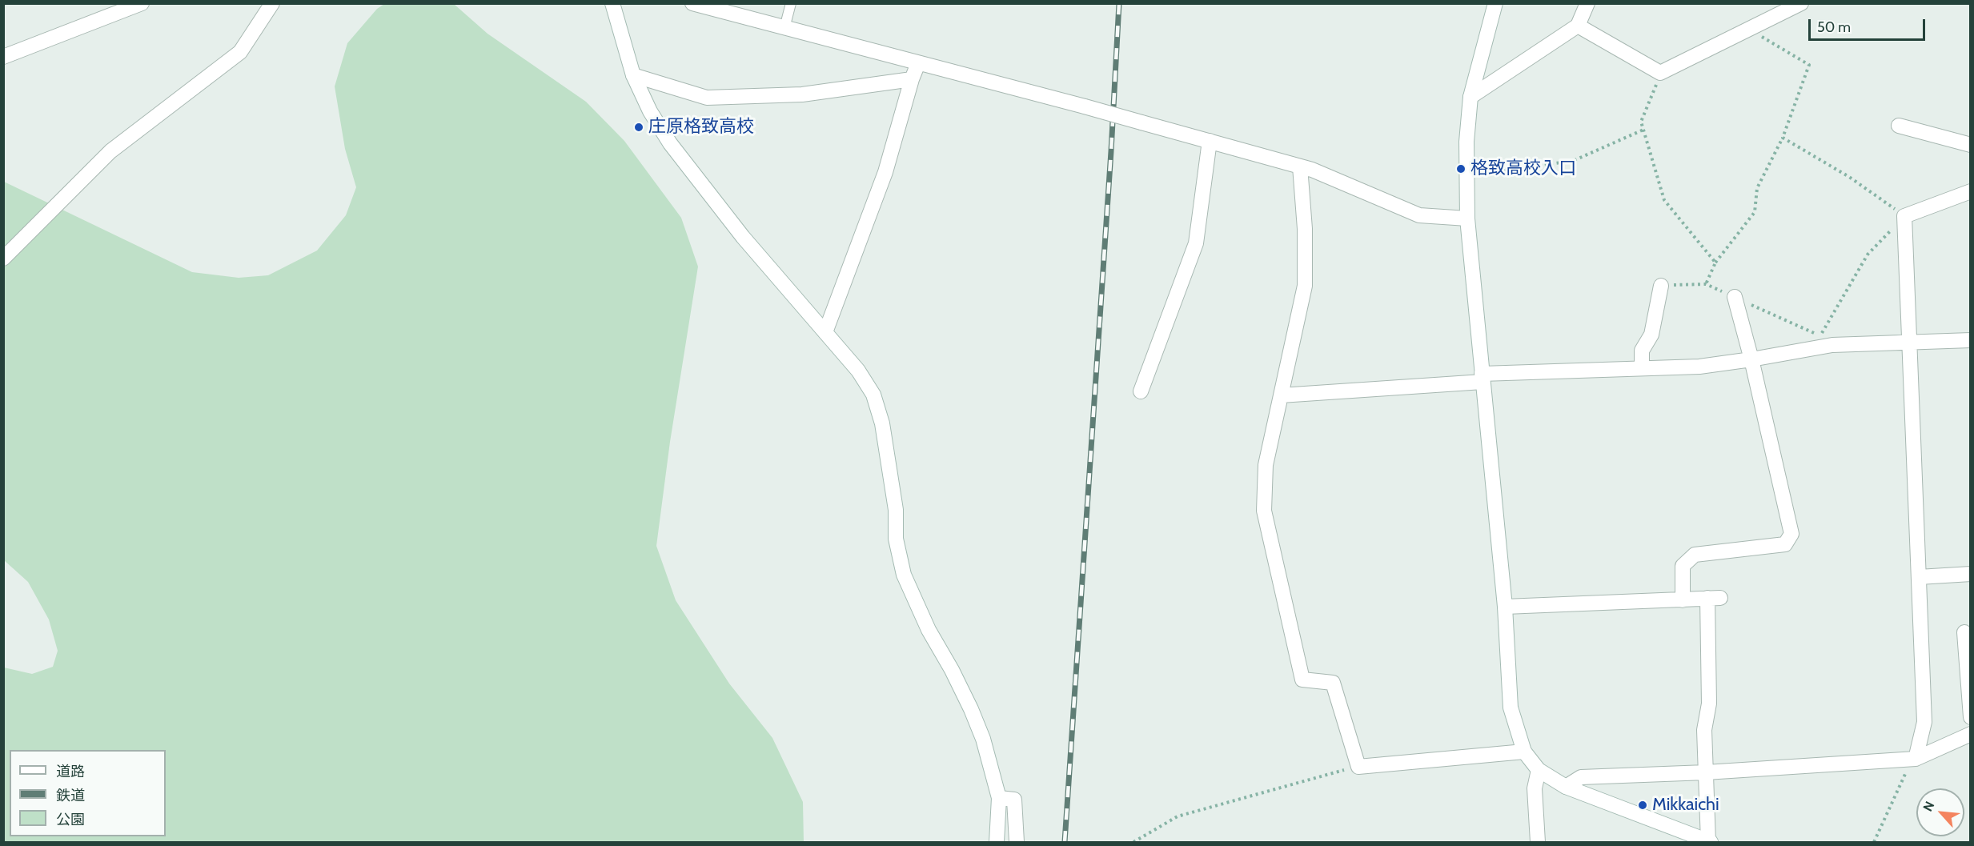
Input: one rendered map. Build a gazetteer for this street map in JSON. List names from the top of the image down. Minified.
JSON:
{"places":["庄原格致高校","格致高校入口","Mikkaichi"],"legend":["道路","鉄道","公園"],"scale_bar":"50 m","north":"top left"}
